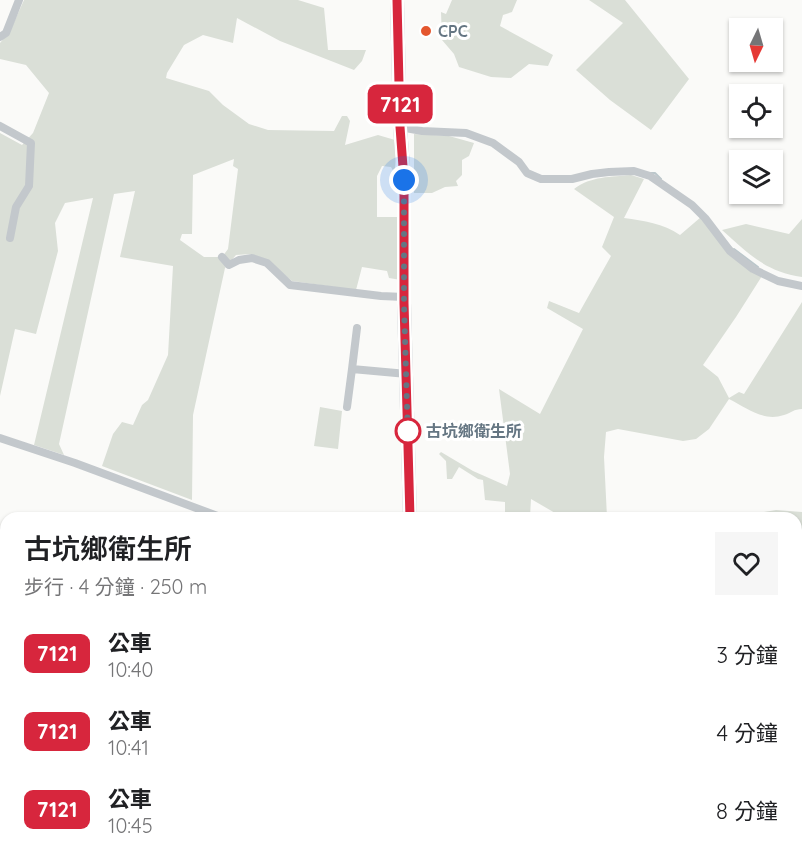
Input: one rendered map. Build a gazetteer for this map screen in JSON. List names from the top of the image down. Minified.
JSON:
{"places":["CPC","古坑鄉衛生所"],"lines":["bus line 7121"],"north":"bottom","page":{"on_map":"7121","heading":["古坑鄉衛生所","步行 · 4 分鐘 · 250 m"],"list":[{"mark":"7121","name":"公車","note":"10:40","value":"3 分鐘"},{"mark":"7121","name":"公車","note":"10:41","value":"4 分鐘"},{"mark":"7121","name":"公車","note":"10:45","value":"8 分鐘"}]}}
